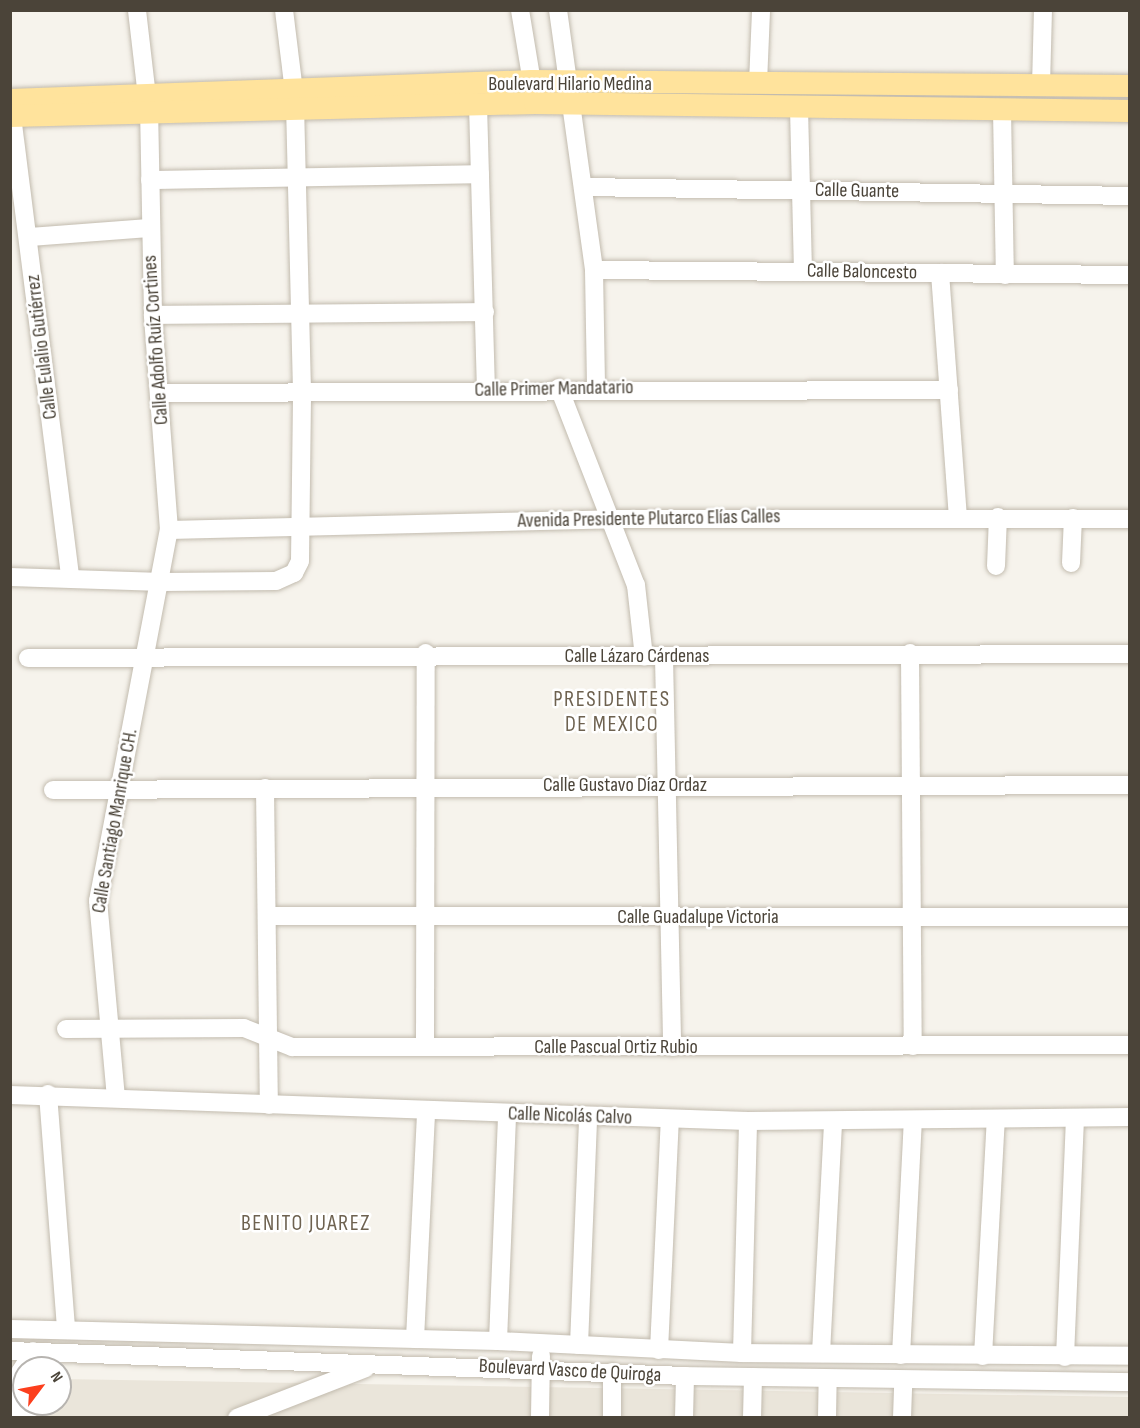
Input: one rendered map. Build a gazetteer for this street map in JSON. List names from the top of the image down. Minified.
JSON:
{"streets":{"main road":["Boulevard Hilario Medina"],"street":["Calle Guante","Calle Baloncesto","Calle Adolfo Ruíz Cortines","Calle Eulalio Gutiérrez","Calle Primer Mandatario","Avenida Presidente Plutarco Elías Calles","Calle Lázaro Cárdenas","Calle Gustavo Díaz Ordaz","Calle Santiago Manrique CH.","Calle Guadalupe Victoria","Calle Pascual Ortiz Rubio","Calle Nicolás Calvo","Boulevard Vasco de Quiroga"]},"crossings":[["Boulevard Hilario Medina","Calle Adolfo Ruíz Cortines"],["Boulevard Hilario Medina","Calle Eulalio Gutiérrez"],["Calle Adolfo Ruíz Cortines","Calle Primer Mandatario"],["Calle Adolfo Ruíz Cortines","Avenida Presidente Plutarco Elías Calles"],["Calle Adolfo Ruíz Cortines","Calle Santiago Manrique CH."],["Calle Lázaro Cárdenas","Calle Santiago Manrique CH."],["Calle Gustavo Díaz Ordaz","Calle Santiago Manrique CH."],["Calle Santiago Manrique CH.","Calle Pascual Ortiz Rubio"],["Calle Santiago Manrique CH.","Calle Nicolás Calvo"]],"districts":["PRESIDENTES DE MEXICO","BENITO JUAREZ"],"north":"top right"}
